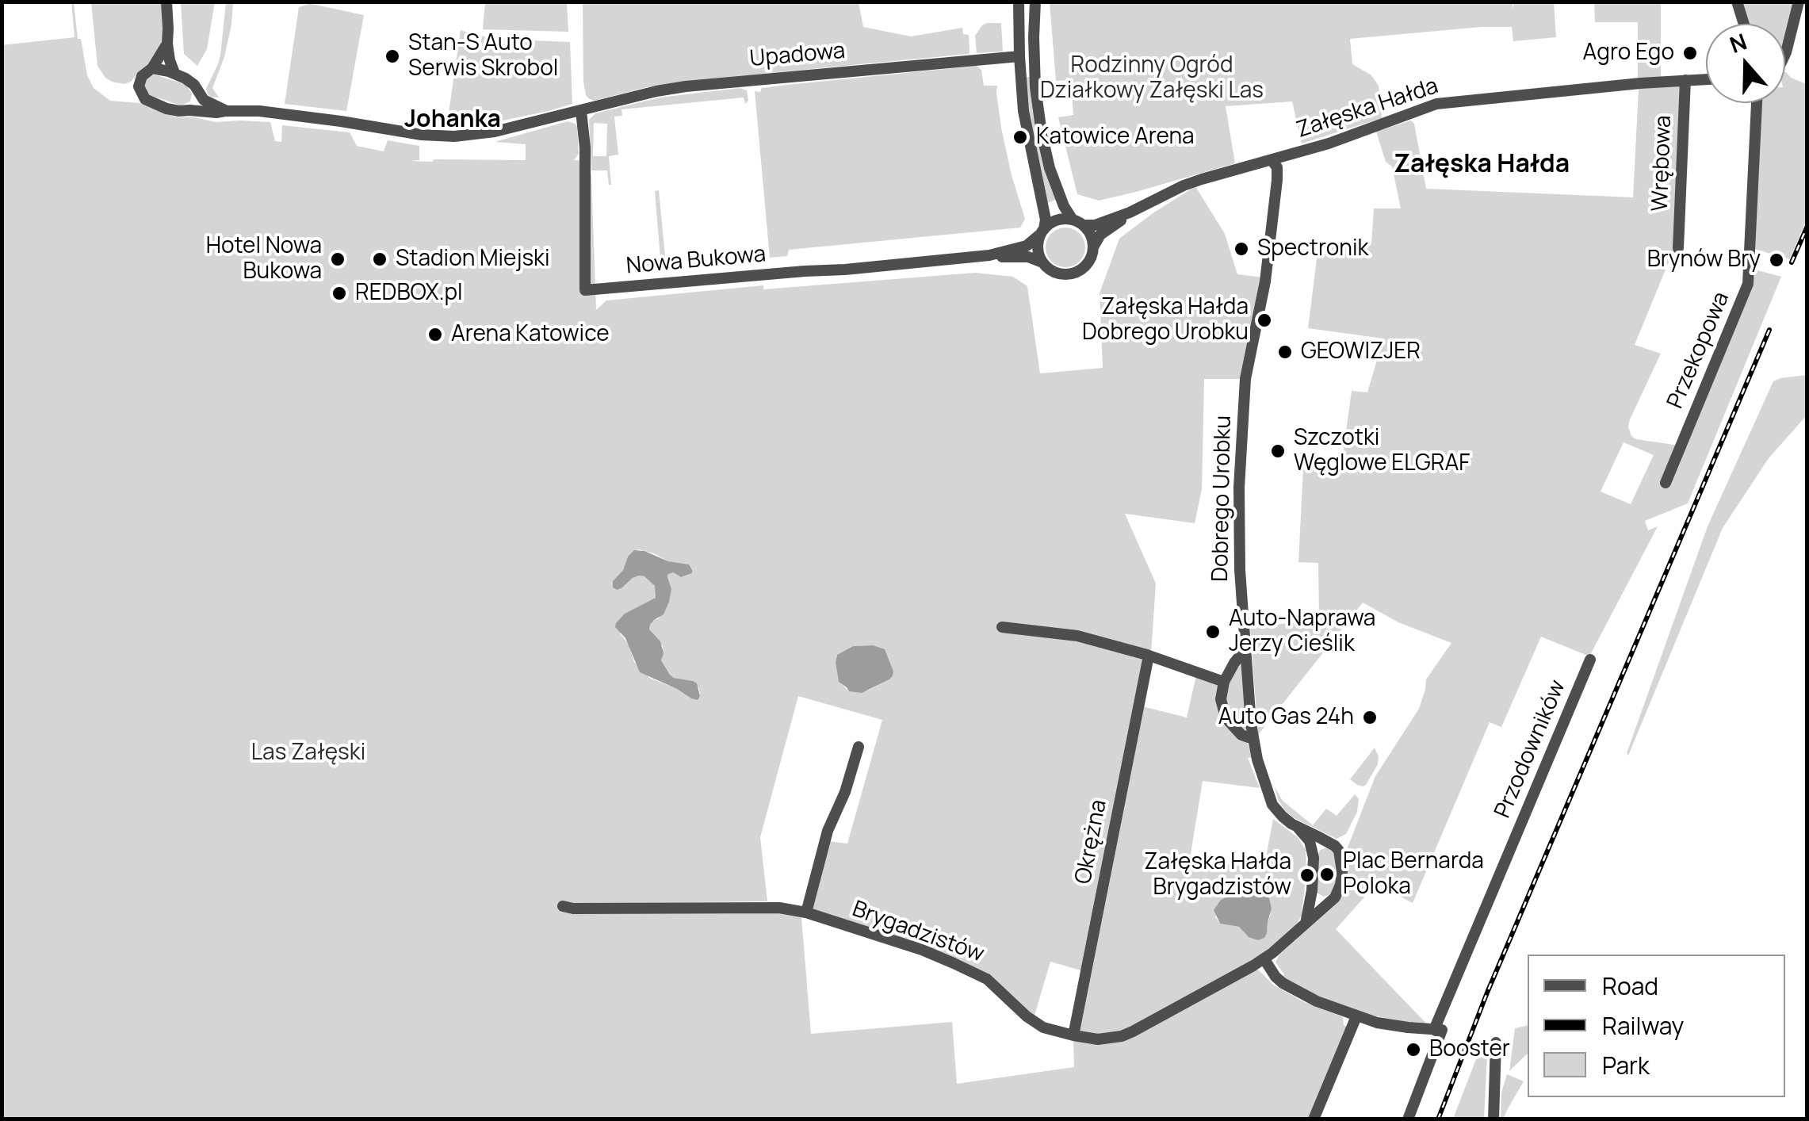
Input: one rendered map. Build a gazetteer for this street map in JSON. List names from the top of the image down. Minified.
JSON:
{"streets":{"street":["Upadowa","Załęska Hałda","Wrębowa","Nowa Bukowa","Przekopowa","Dobrego Urobku","Przodowników","Okrężna","Brygadzistów"]},"crossings":[["Upadowa","Nowa Bukowa"],["Załęska Hałda","Wrębowa"],["Załęska Hałda","Nowa Bukowa"],["Załęska Hałda","Dobrego Urobku"],["Okrężna","Brygadzistów"]],"districts":["Johanka","Załęska Hałda"],"parks":["Rodzinny Ogród Działkowy Załęski Las","Las Załęski"],"places":["Agro Ego","Stan-S Auto Serwis Skrobol","Katowice Arena","Spectronik","Hotel Nowa Bukowa","Stadion Miejski","Brynów Bry","REDBOX.pl","Załęska Hałda Dobrego Urobku","Arena Katowice","GEOWIZJER","Szczotki Węglowe ELGRAF","Auto-Naprawa Jerzy Cieślik","Auto Gas 24h","Plac Bernarda Poloka","Załęska Hałda Brygadzistów","Booster"],"legend":["Road","Railway","Park"],"north":"top"}
